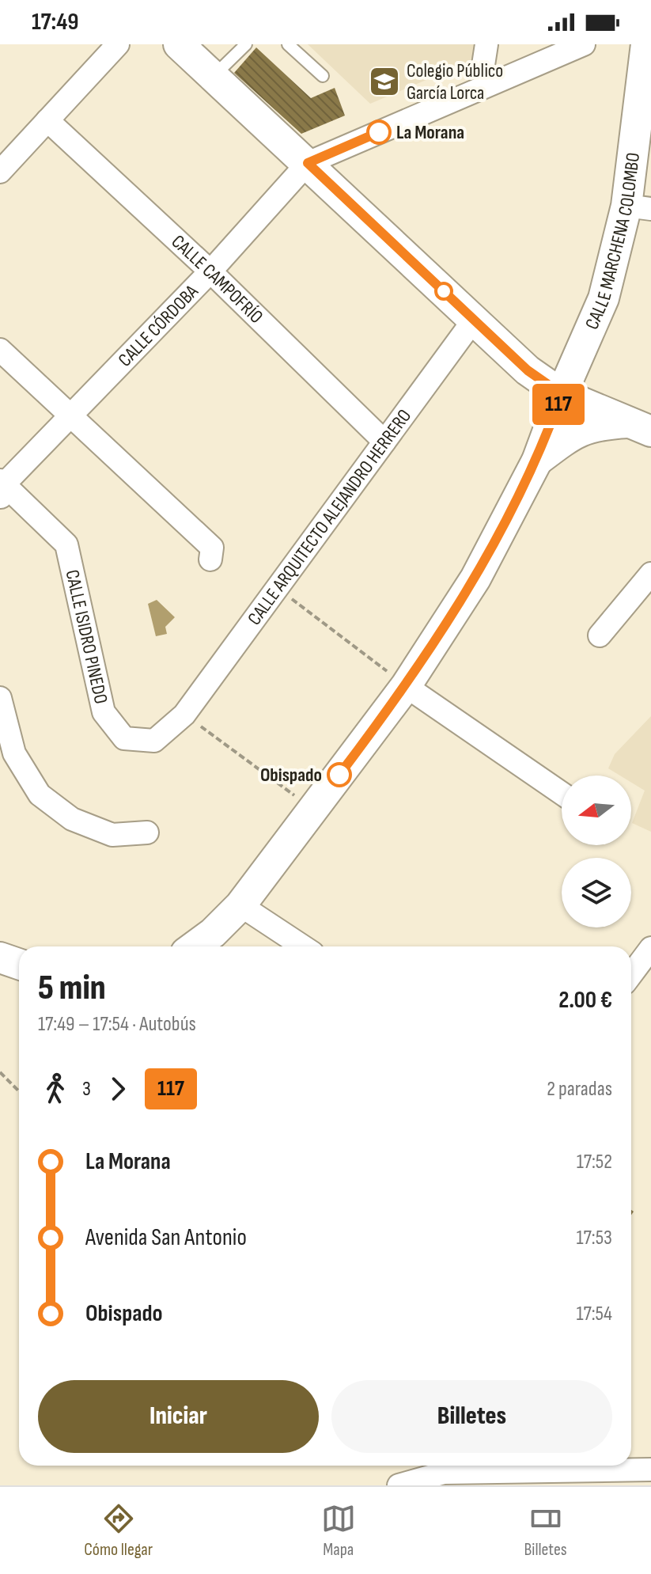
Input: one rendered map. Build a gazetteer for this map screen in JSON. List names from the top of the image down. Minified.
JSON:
{"streets":{"street":["CALLE MARCHENA COLOMBO","CALLE CAMPOFRÍO","CALLE CÓRDOBA","CALLE ARQUITECTO ALEJANDRO HERRERO","CALLE ISIDRO PINEDO"]},"crossings":[["CALLE CAMPOFRÍO","CALLE CÓRDOBA"],["CALLE CAMPOFRÍO","CALLE ARQUITECTO ALEJANDRO HERRERO"],["CALLE CÓRDOBA","CALLE ISIDRO PINEDO"],["CALLE ARQUITECTO ALEJANDRO HERRERO","CALLE ISIDRO PINEDO"]],"places":{"school or university":["Colegio Público García Lorca"],"other":["La Morana","Obispado"]},"lines":["bus line 117"],"north":"left","page":{"status":"17:49","on_map":"117","heading":["5 min","17:49 – 17:54 · Autobús","2.00 €"],"legs":["3","117","2 paradas"],"list":[{"name":"La Morana","value":"17:52"},{"name":"Avenida San Antonio","value":"17:53"},{"name":"Obispado","value":"17:54"}],"buttons":["Iniciar","Billetes"],"tabs":["Cómo llegar","Mapa","Billetes"]}}
